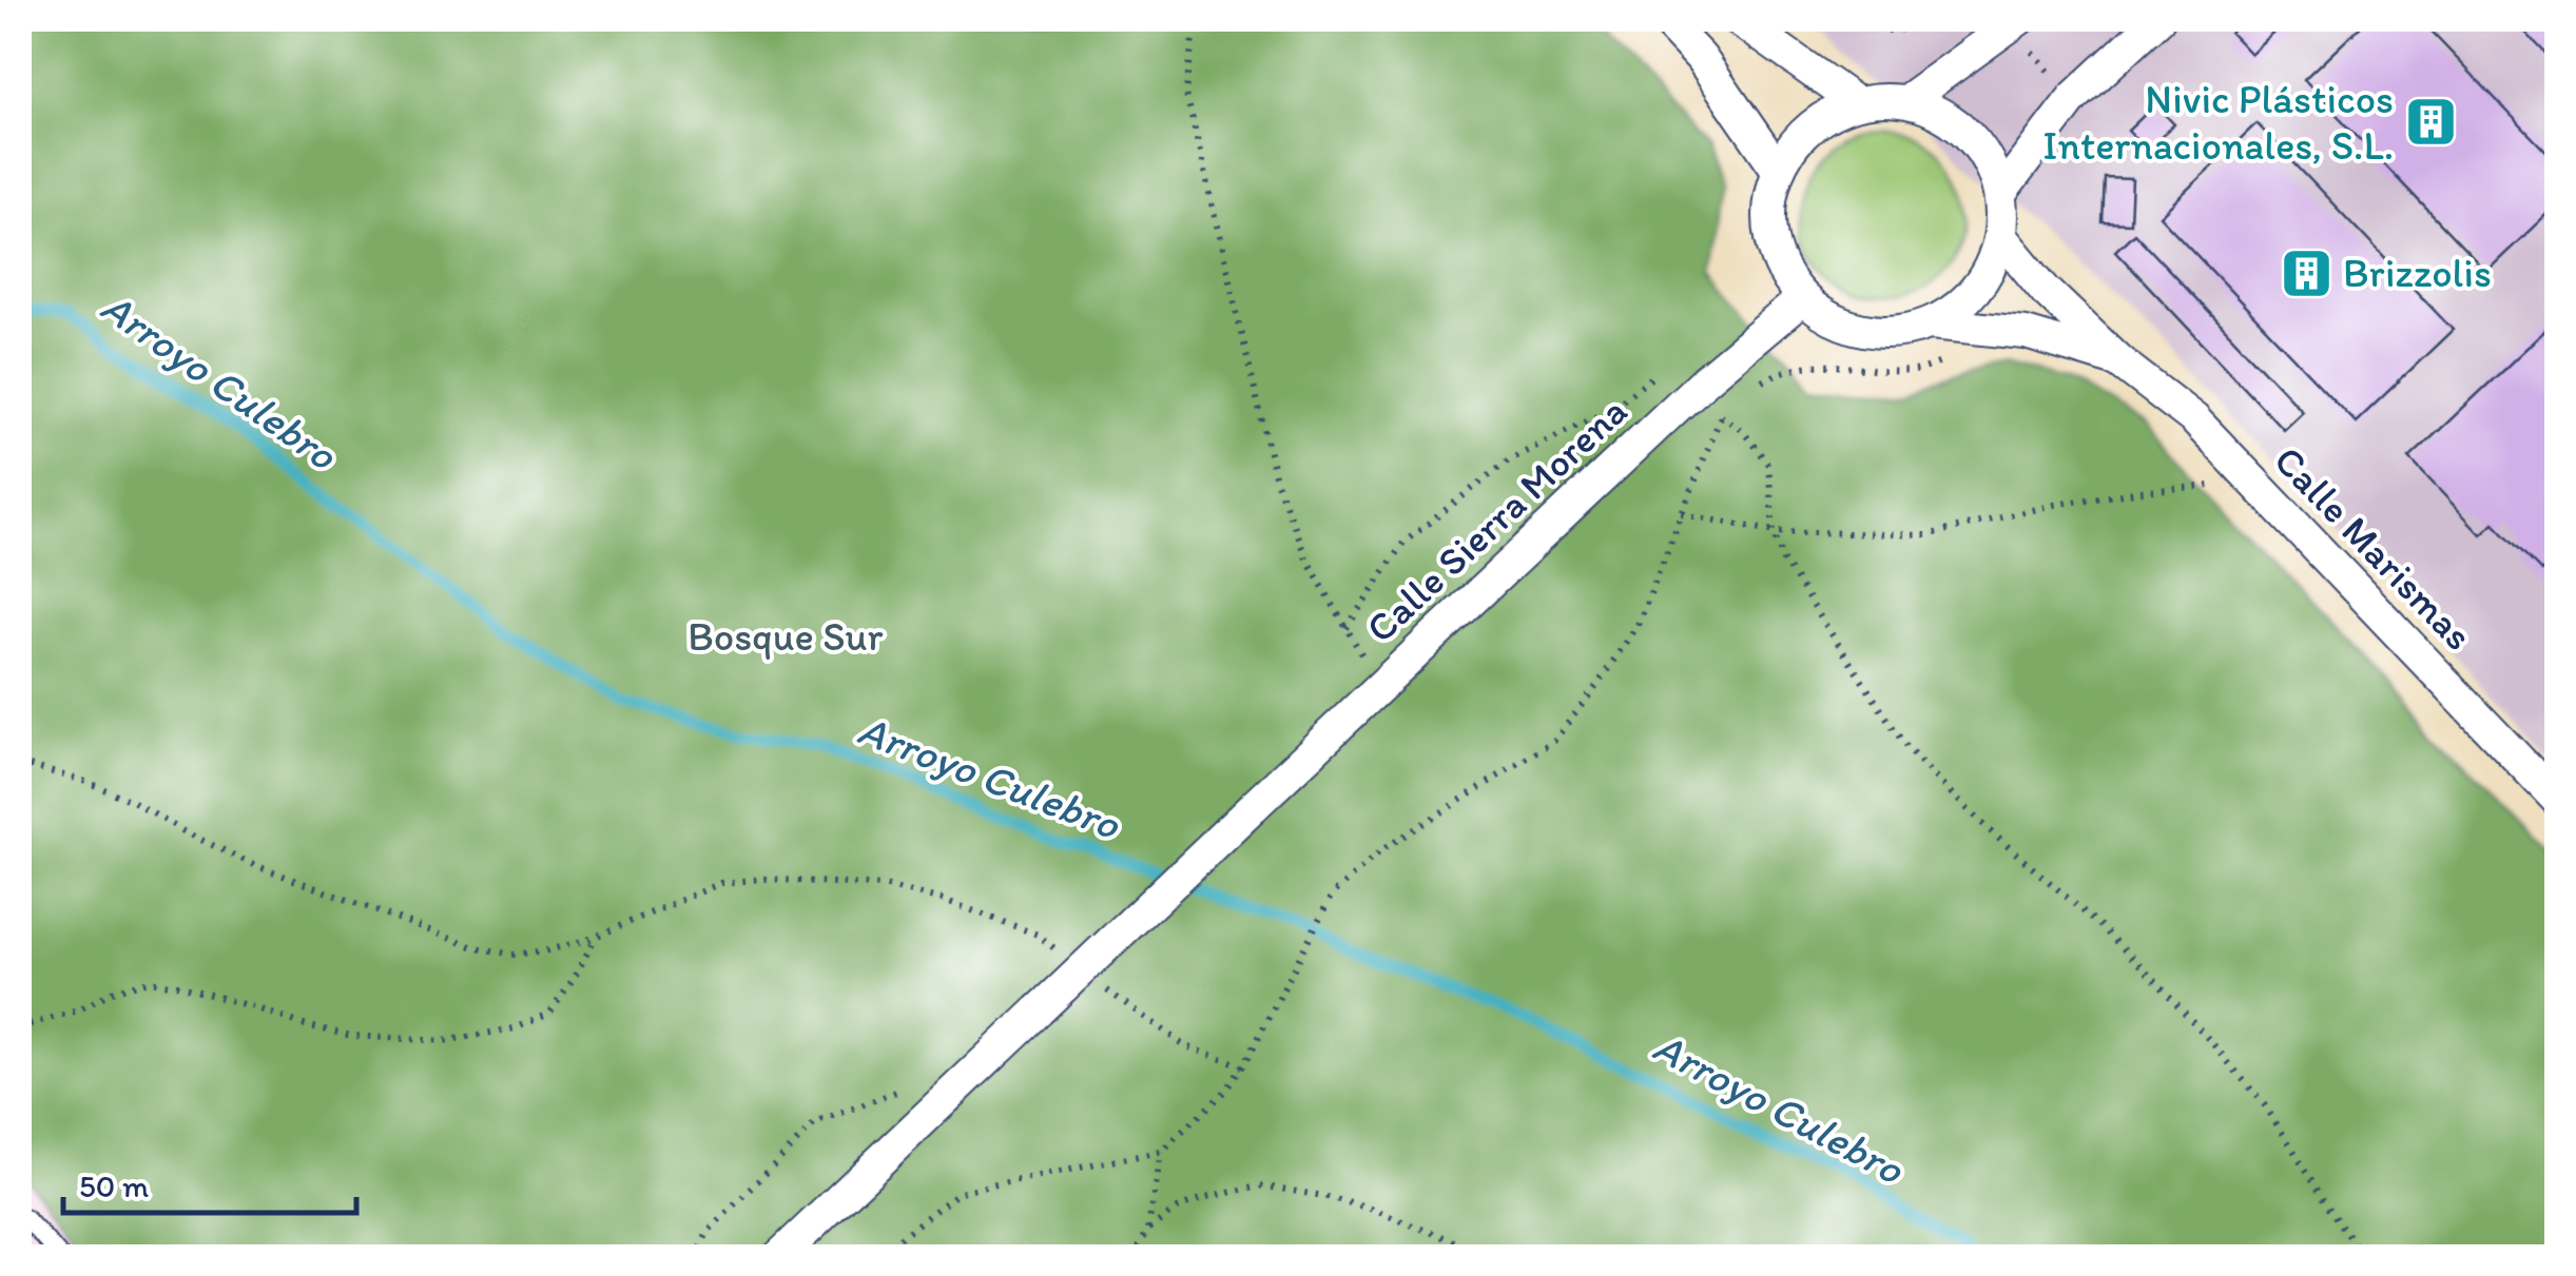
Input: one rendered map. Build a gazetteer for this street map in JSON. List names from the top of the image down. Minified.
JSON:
{"streets":{"street":["Calle Sierra Morena","Calle Marismas"]},"crossings":[["Calle Sierra Morena","Calle Marismas"]],"water":["Arroyo Culebro"],"parks":["Bosque Sur"],"places":{"building":["Nivic Plásticos Internacionales, S.L.","Brizzolis"]},"scale_bar":"50 m"}
